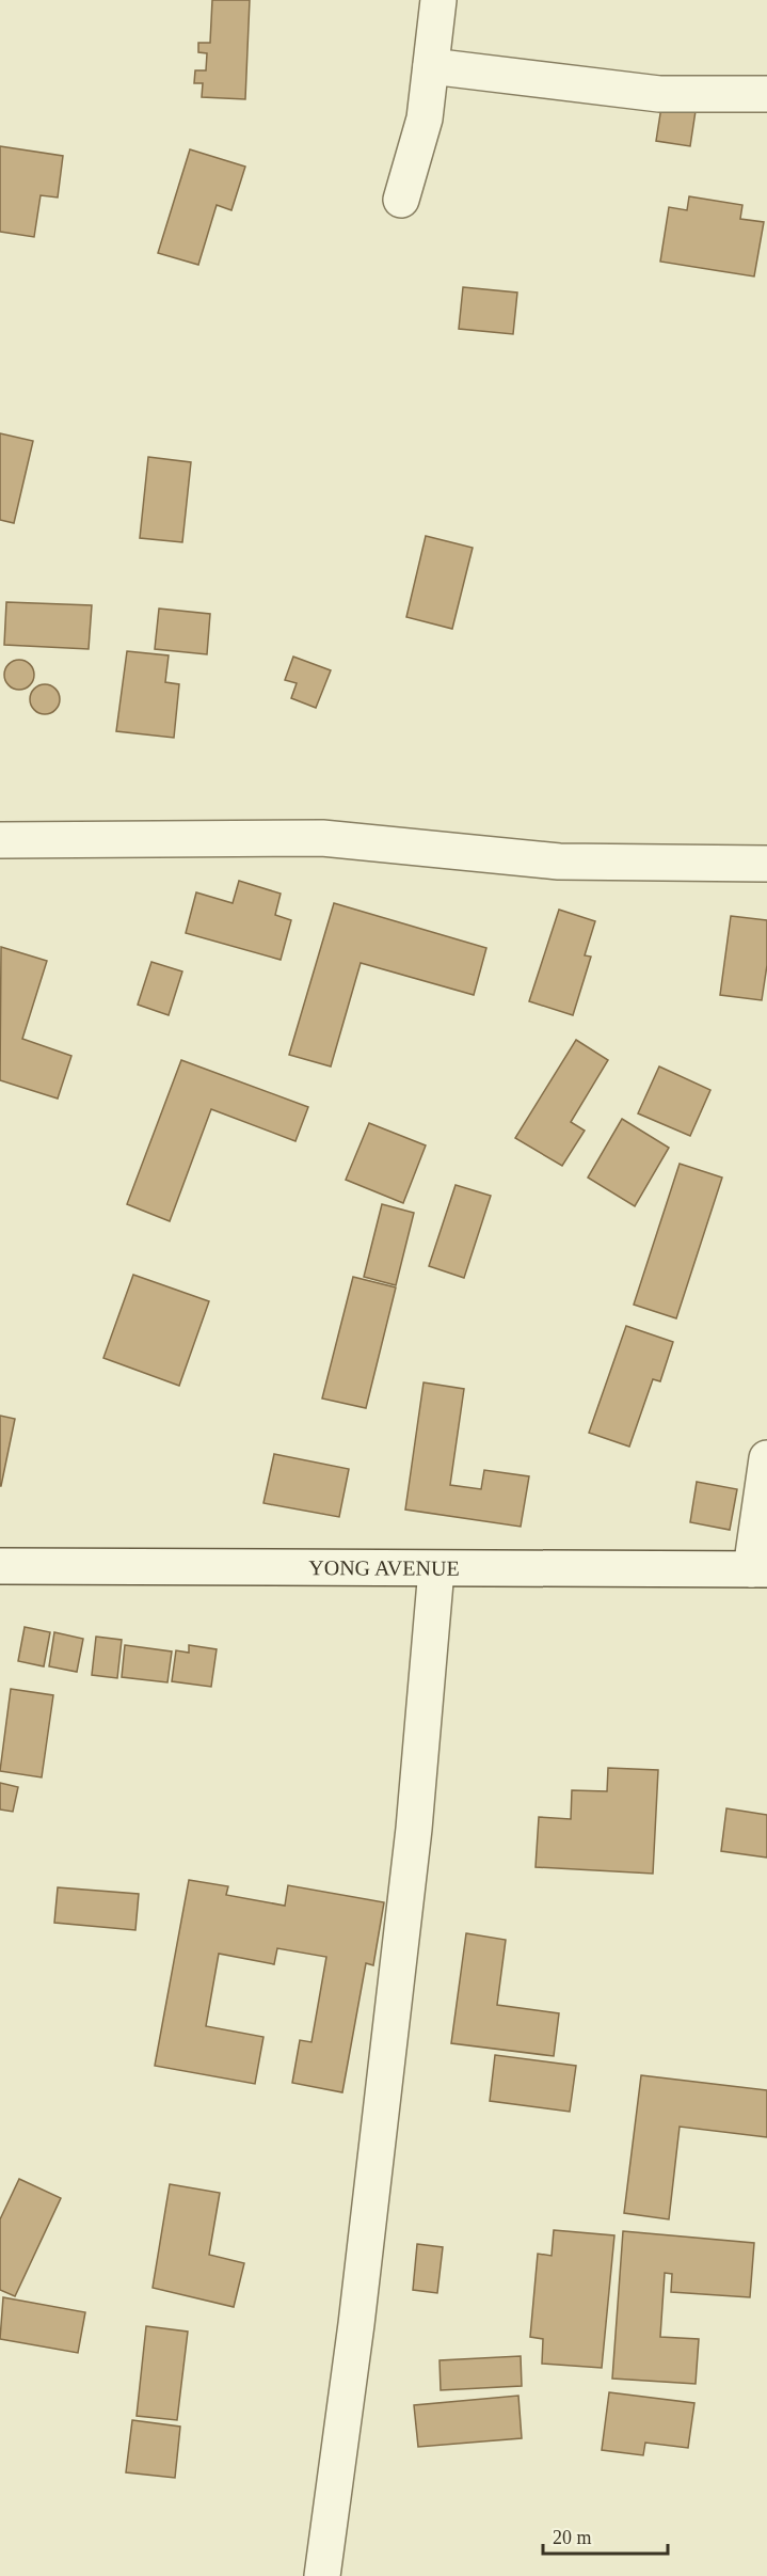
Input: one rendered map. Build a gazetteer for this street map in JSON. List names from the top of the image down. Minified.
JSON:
{"streets":{"street":["YONG AVENUE"]},"scale_bar":"20 m"}
